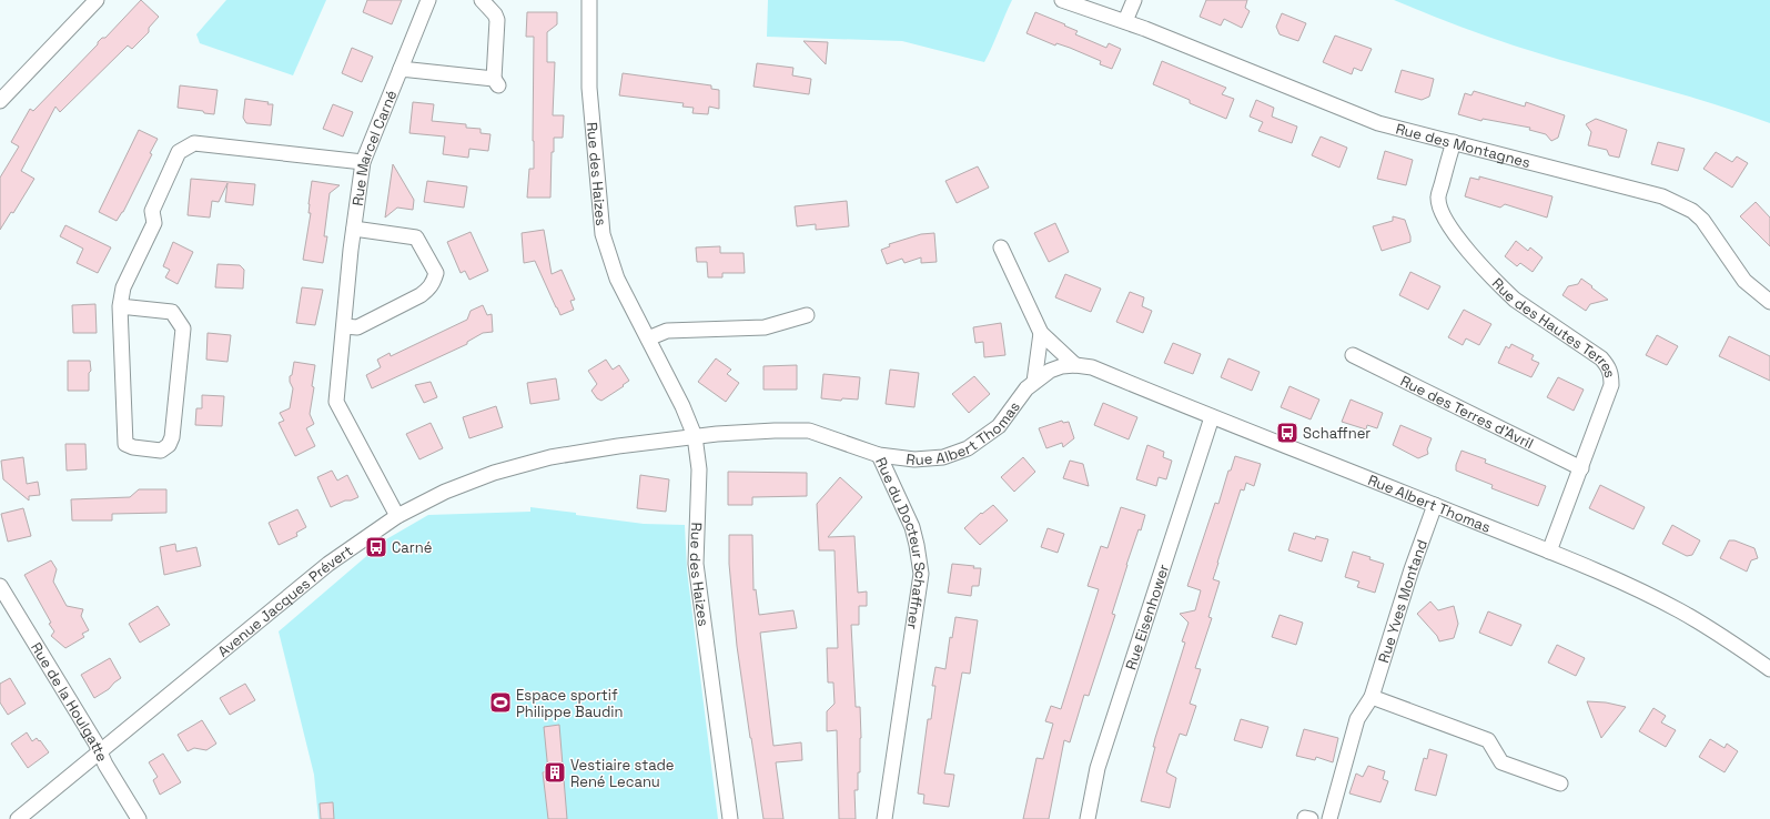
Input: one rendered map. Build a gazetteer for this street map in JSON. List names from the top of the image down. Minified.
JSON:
{"streets":{"street":["Rue des Montagnes","Rue Marcel Carné","Rue des Haizes","Rue des Hautes Terres","Rue des Terres d'Avril","Rue Albert Thomas","Rue du Docteur Schaffner","Avenue Jacques Prévert","Rue Yves Montand","Rue Eisenhower","Rue de la Houlgatte"]},"crossings":[["Rue des Montagnes","Rue des Hautes Terres"],["Rue Marcel Carné","Avenue Jacques Prévert"],["Rue des Haizes","Rue du Docteur Schaffner"],["Rue des Haizes","Avenue Jacques Prévert"],["Rue des Hautes Terres","Rue des Terres d'Avril"],["Rue des Hautes Terres","Rue Albert Thomas"],["Rue Albert Thomas","Rue du Docteur Schaffner"],["Rue Albert Thomas","Rue Yves Montand"],["Rue Albert Thomas","Rue Eisenhower"],["Rue du Docteur Schaffner","Avenue Jacques Prévert"],["Avenue Jacques Prévert","Rue de la Houlgatte"]],"places":{"bus stop":["Schaffner","Carné"],"sports":["Espace sportif Philippe Baudin"],"building":["Vestiaire stade René Lecanu"]}}
